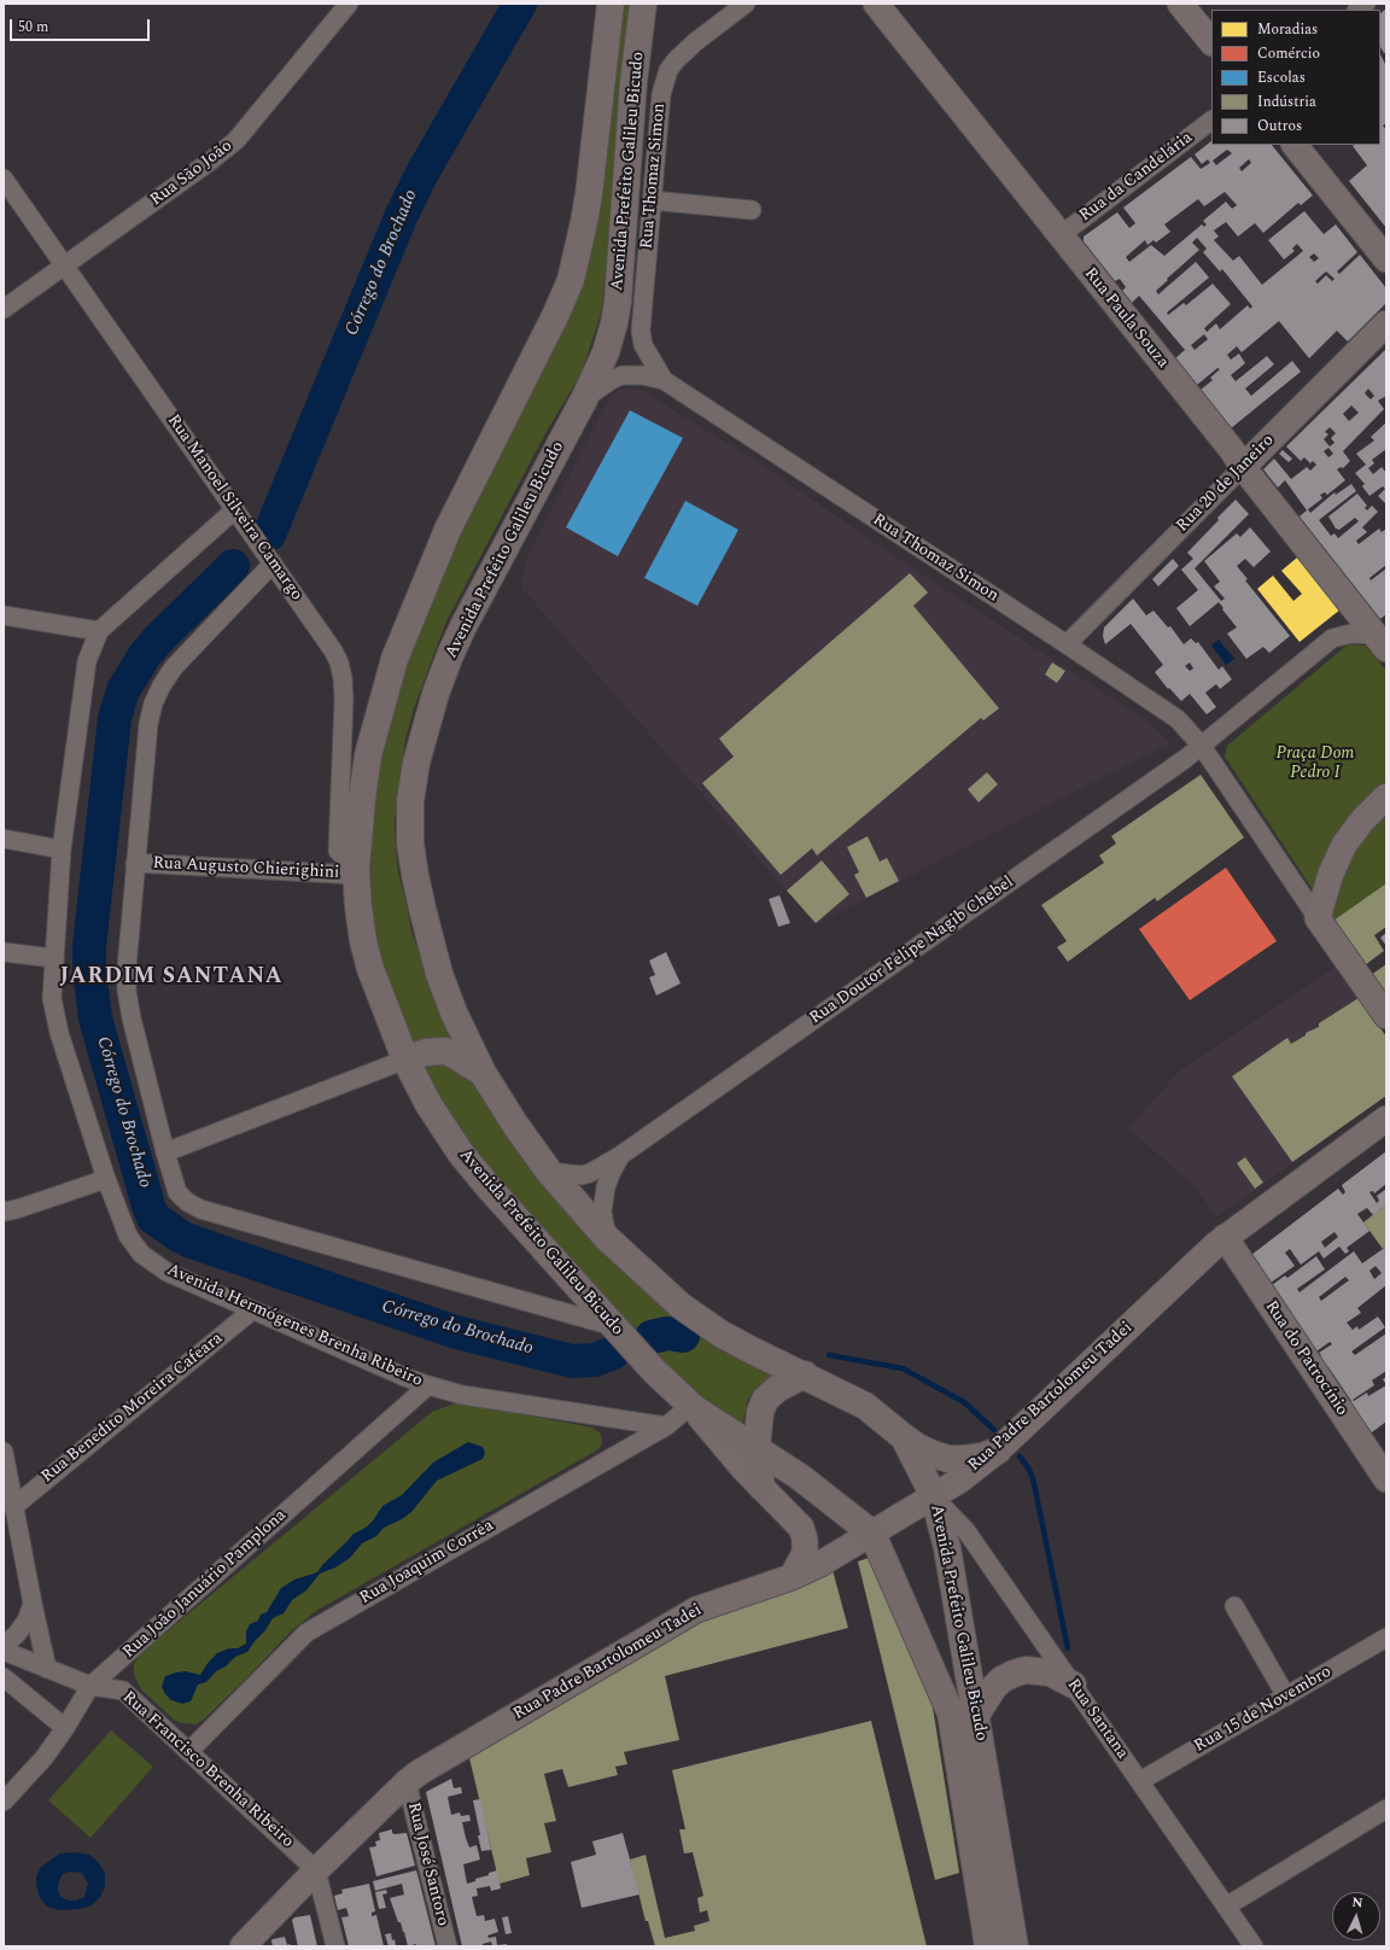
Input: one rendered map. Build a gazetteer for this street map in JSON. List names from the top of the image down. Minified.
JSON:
{"streets":{"main road":["Avenida Prefeito Galileu Bicudo","Rua Paula Souza","Rua 20 de Janeiro","Rua do Patrocínio","Rua Padre Bartolomeu Tadei"],"street":["Rua São João","Rua Thomaz Simon","Rua da Candelária","Rua Manoel Silveira Camargo","Rua Augusto Chierighini","Rua Doutor Felipe Nagib Chebel","Avenida Hermógenes Brenha Ribeiro","Rua Benedito Moreira Cafeara","Rua Joaquim Corrêa","Rua João Januário Pamplona","Rua 15 de Novembro","Rua Santana","Rua Francisco Brenha Ribeiro","Rua José Santoro"]},"crossings":[["Avenida Prefeito Galileu Bicudo","Rua Thomaz Simon"],["Avenida Prefeito Galileu Bicudo","Rua Manoel Silveira Camargo"],["Avenida Prefeito Galileu Bicudo","Rua Augusto Chierighini"],["Avenida Prefeito Galileu Bicudo","Rua Doutor Felipe Nagib Chebel"],["Avenida Prefeito Galileu Bicudo","Rua Padre Bartolomeu Tadei"],["Avenida Prefeito Galileu Bicudo","Rua Joaquim Corrêa"],["Avenida Prefeito Galileu Bicudo","Rua Santana"],["Rua São João","Rua Manoel Silveira Camargo"],["Rua Thomaz Simon","Rua 20 de Janeiro"],["Rua Thomaz Simon","Rua Doutor Felipe Nagib Chebel"],["Rua da Candelária","Rua Paula Souza"],["Rua Paula Souza","Rua 20 de Janeiro"],["Rua Manoel Silveira Camargo","Rua Augusto Chierighini"],["Rua Manoel Silveira Camargo","Avenida Hermógenes Brenha Ribeiro"],["Avenida Hermógenes Brenha Ribeiro","Rua Benedito Moreira Cafeara"],["Avenida Hermógenes Brenha Ribeiro","Rua Joaquim Corrêa"],["Avenida Hermógenes Brenha Ribeiro","Rua João Januário Pamplona"],["Rua do Patrocínio","Rua Padre Bartolomeu Tadei"],["Rua Padre Bartolomeu Tadei","Rua Santana"],["Rua Padre Bartolomeu Tadei","Rua Francisco Brenha Ribeiro"],["Rua Padre Bartolomeu Tadei","Rua José Santoro"],["Rua Joaquim Corrêa","Rua Francisco Brenha Ribeiro"],["Rua João Januário Pamplona","Rua Francisco Brenha Ribeiro"],["Rua 15 de Novembro","Rua Santana"]],"districts":["JARDIM SANTANA"],"water":["Córrego do Brochado"],"parks":["Praça Dom Pedro I"],"legend":["Moradias","Comércio","Escolas","Indústria","Outros"],"scale_bar":"50 m","north":"top"}
